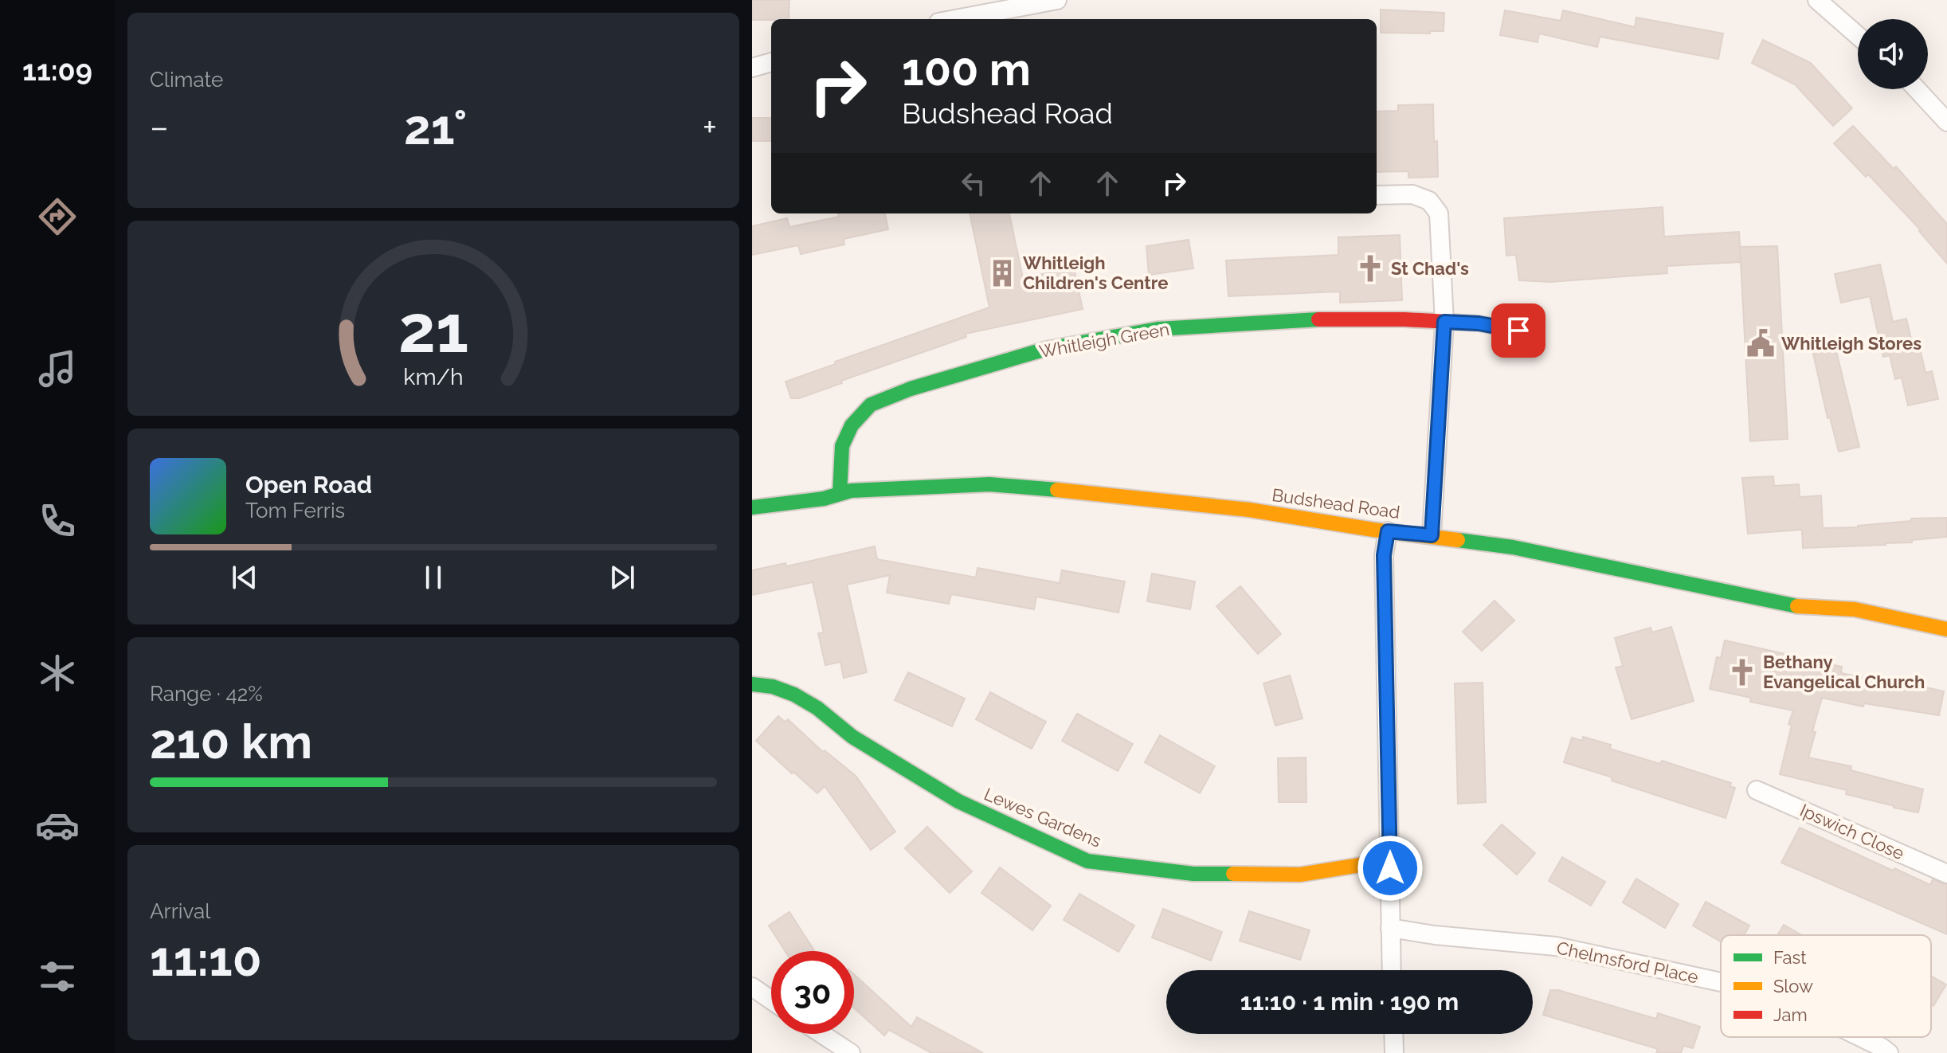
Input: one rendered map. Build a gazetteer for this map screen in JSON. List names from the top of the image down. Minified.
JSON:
{"streets":{"street":["Whitleigh Green","Budshead Road","Lewes Gardens","Ipswich Close","Chelmsford Place"]},"crossings":[["Whitleigh Green","Budshead Road"]],"places":{"church":["St Chad's","Bethany Evangelical Church"],"building":["Whitleigh Children's Centre"],"public building":["Whitleigh Stores"]},"legend":["Fast","Slow","Jam"],"page":{"tabs":"11:09","tile":["Climate",["Range · 42%","210 km"],["Arrival","11:10"]],"turn":["100 m","Budshead Road"],"heat":["−","21°","+"],"song":["Open Road","Tom Ferris"],"limit":"30","trip":"11:10 · 1 min · 190 m","gauge":["21","km/h"]}}
